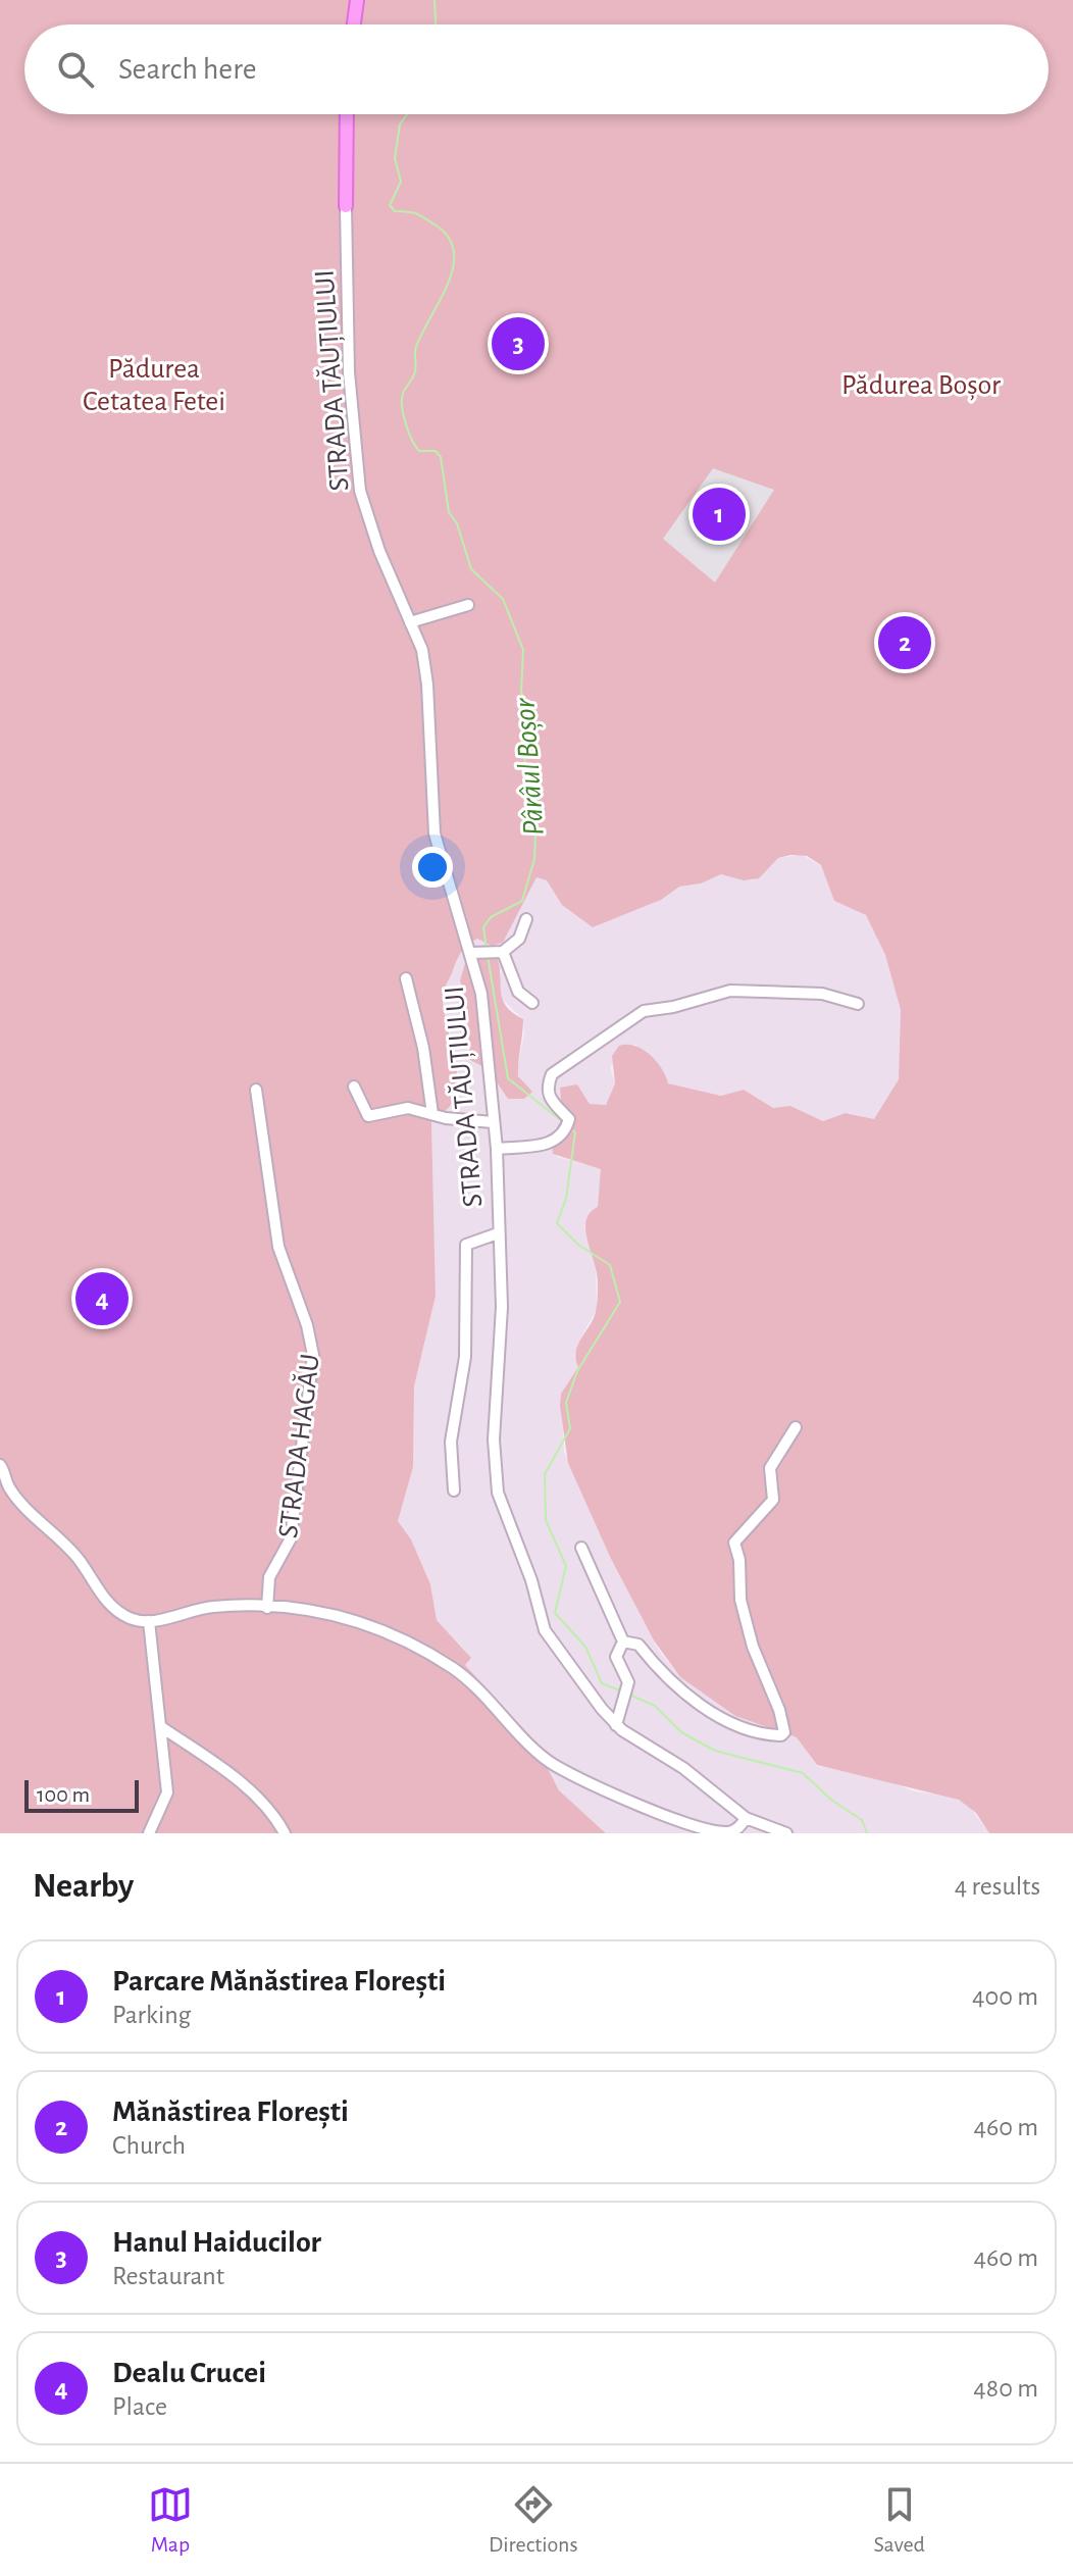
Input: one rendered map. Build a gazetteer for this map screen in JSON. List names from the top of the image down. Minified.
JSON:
{"streets":{"main road":["STRADA TĂUȚIULUI"],"street":["STRADA HAGĂU"]},"water":["Pârâul Boșor"],"parks":["Pădurea Cetatea Fetei","Pădurea Boșor"],"scale_bar":"100 m","page":{"search":"Search here","pins":["3","1","2","4"],"scale":"100 m","heading":["Nearby","4 results"],"list":[{"mark":"1","name":"Parcare Mănăstirea Florești","note":"Parking","value":"400 m"},{"mark":"2","name":"Mănăstirea Florești","note":"Church","value":"460 m"},{"mark":"3","name":"Hanul Haiducilor","note":"Restaurant","value":"460 m"},{"mark":"4","name":"Dealu Crucei","note":"Place","value":"480 m"}],"nav":["Map","Directions","Saved"]}}
